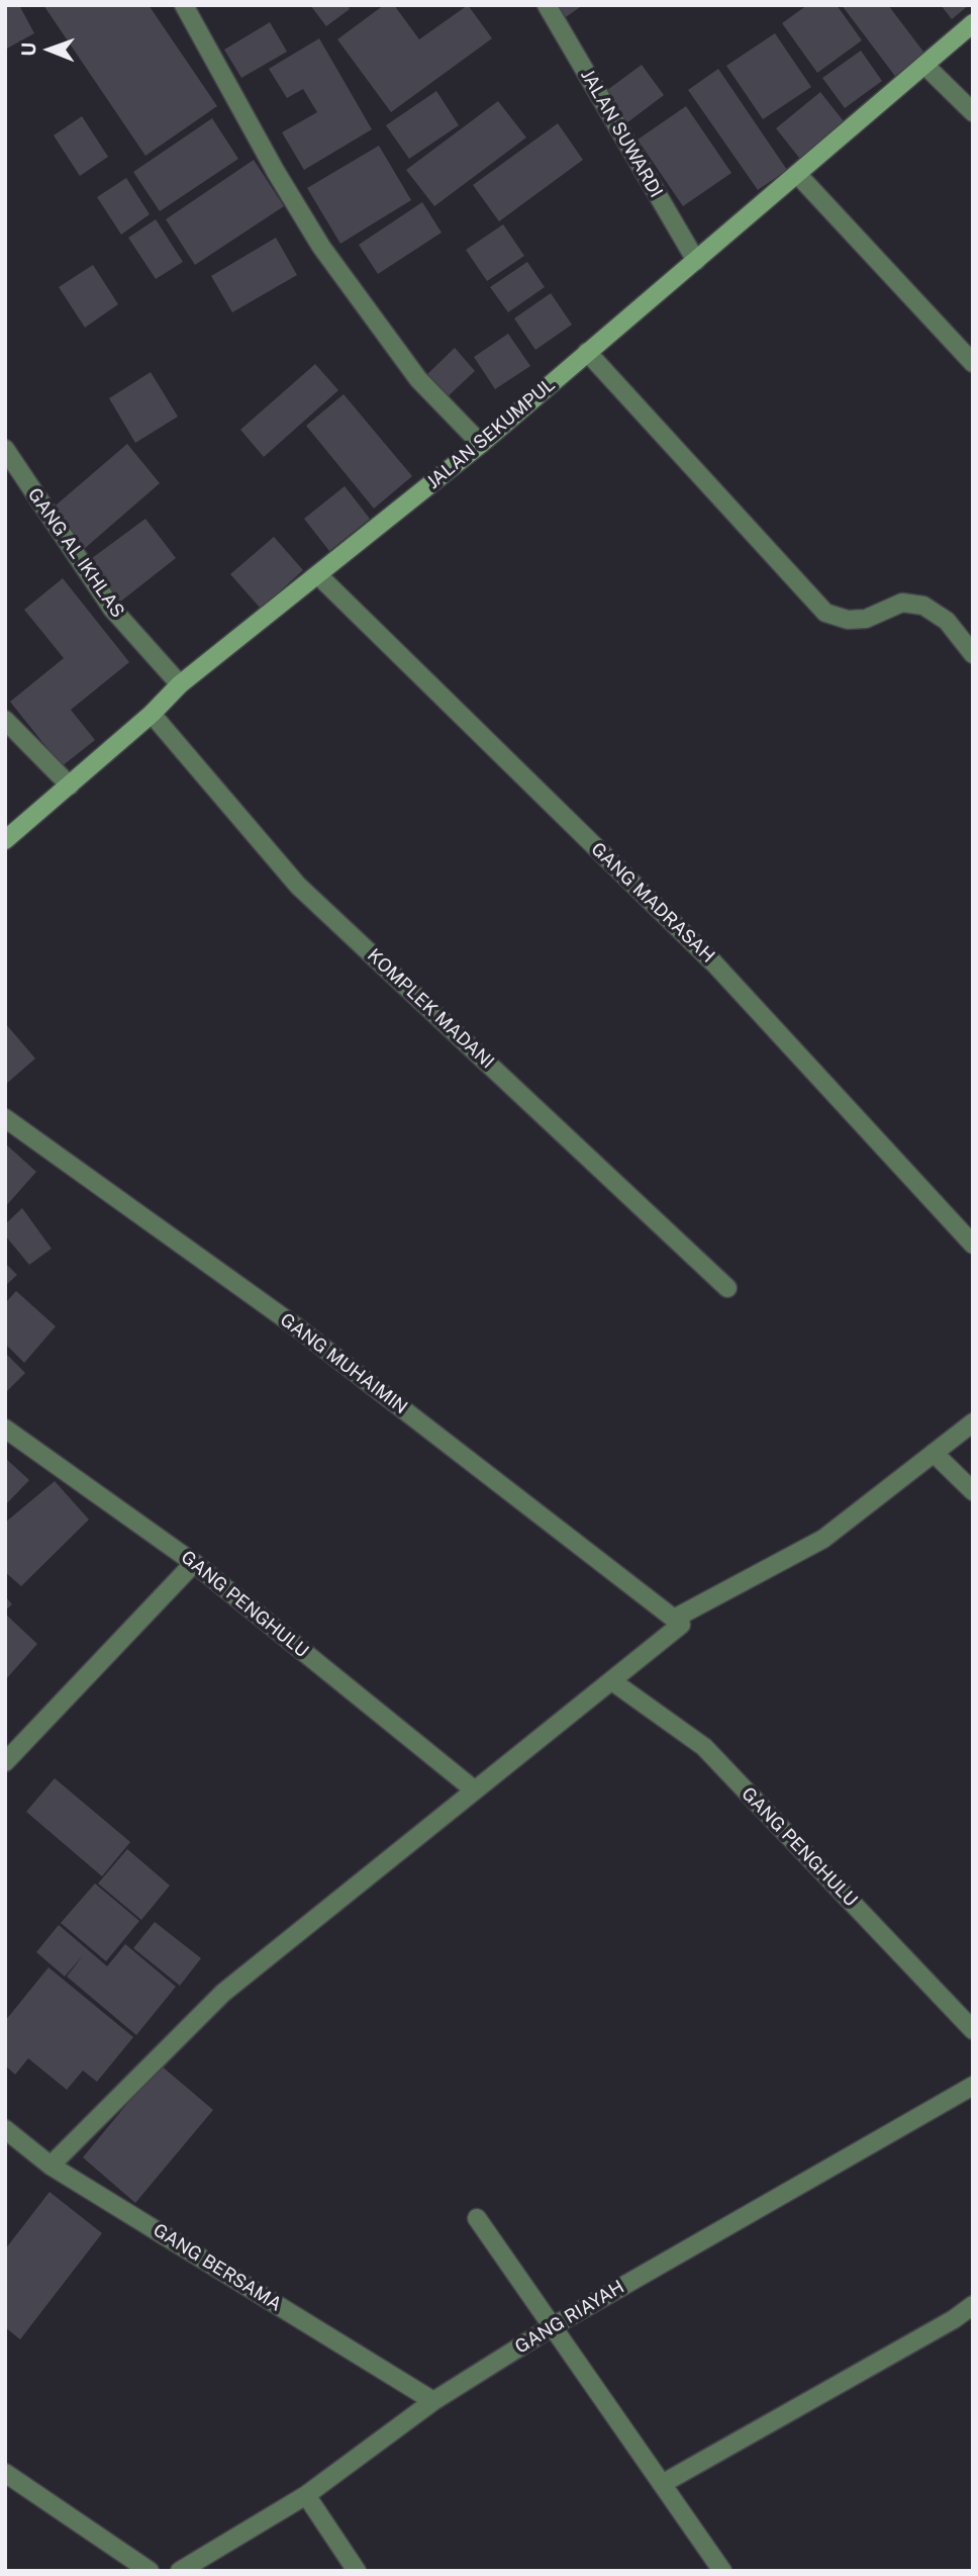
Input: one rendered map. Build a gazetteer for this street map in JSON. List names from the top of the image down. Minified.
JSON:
{"streets":{"main road":["JALAN SEKUMPUL"],"street":["JALAN SUWARDI","GANG AL IKHLAS","GANG MADRASAH","KOMPLEK MADANI","GANG MUHAIMIN","GANG PENGHULU","GANG BERSAMA","GANG RIAYAH"]},"crossings":[["JALAN SUWARDI","JALAN SEKUMPUL"],["JALAN SEKUMPUL","GANG AL IKHLAS"],["JALAN SEKUMPUL","GANG MADRASAH"],["JALAN SEKUMPUL","KOMPLEK MADANI"],["GANG BERSAMA","GANG RIAYAH"]],"north":"left"}
